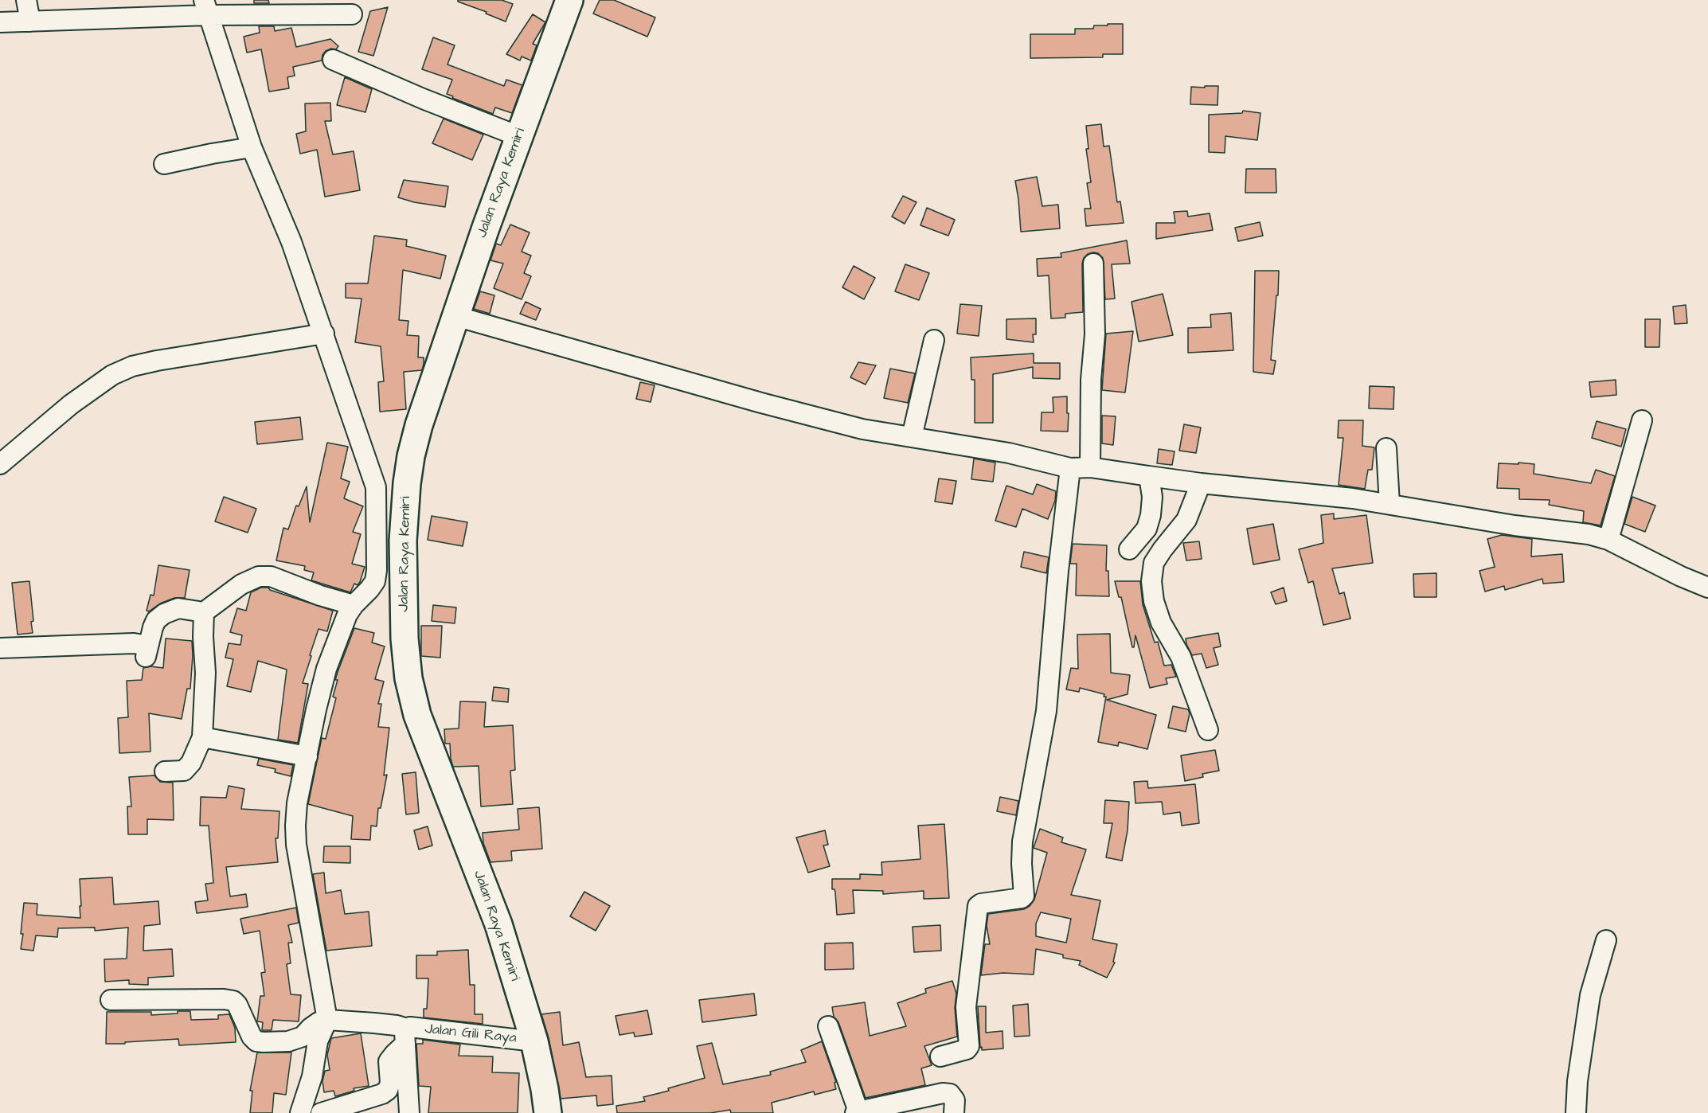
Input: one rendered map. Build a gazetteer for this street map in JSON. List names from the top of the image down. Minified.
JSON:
{"streets":{"street":["Jalan Raya Kemiri","Jalan Gili Raya"]},"crossings":[["Jalan Raya Kemiri","Jalan Gili Raya"]]}
